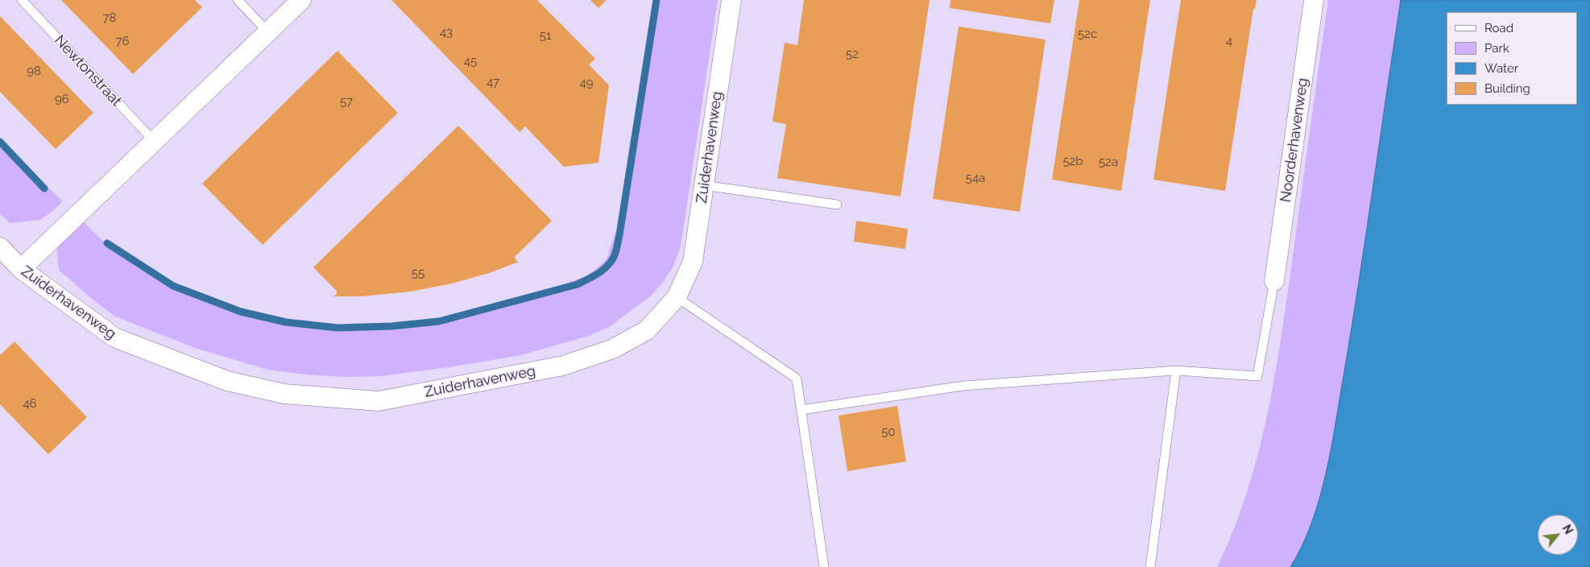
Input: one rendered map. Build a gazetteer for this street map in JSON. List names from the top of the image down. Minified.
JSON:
{"streets":{"street":["Noorderhavenweg","Zuiderhavenweg"],"lane":["Newtonstraat"]},"house_numbers":["78","43","52c","51","76","4","52","45","98","47","49","96","57","52b","52a","54a","55","46","50"],"legend":["Road","Park","Water","Building"],"north":"top right"}
